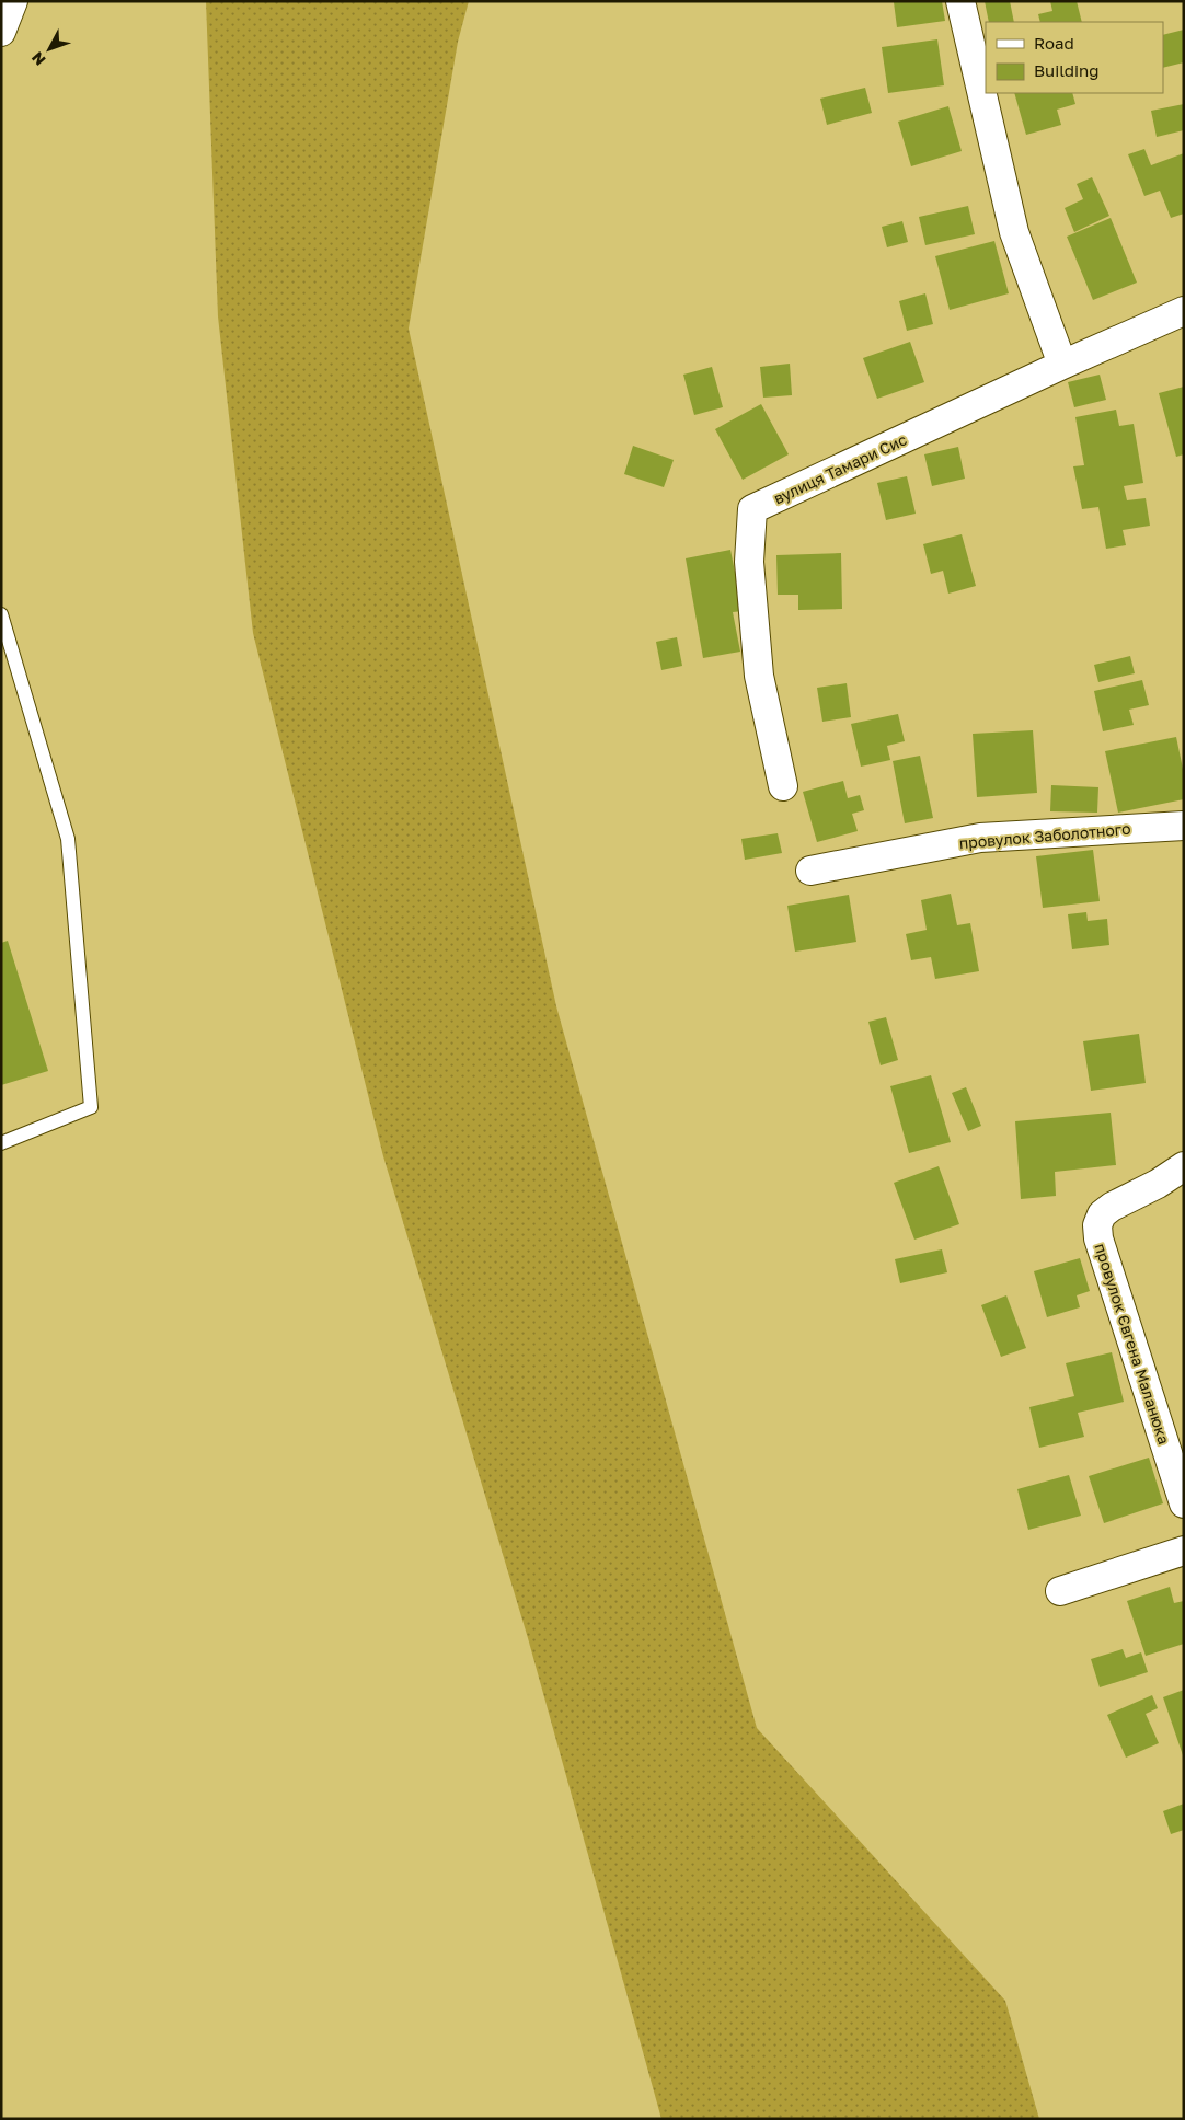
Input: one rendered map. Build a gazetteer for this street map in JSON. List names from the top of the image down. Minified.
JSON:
{"streets":{"street":["вулиця Тамари Сис","провулок Заболотного","провулок Євгена Маланюка"]},"legend":["Road","Building"],"north":"bottom left"}
